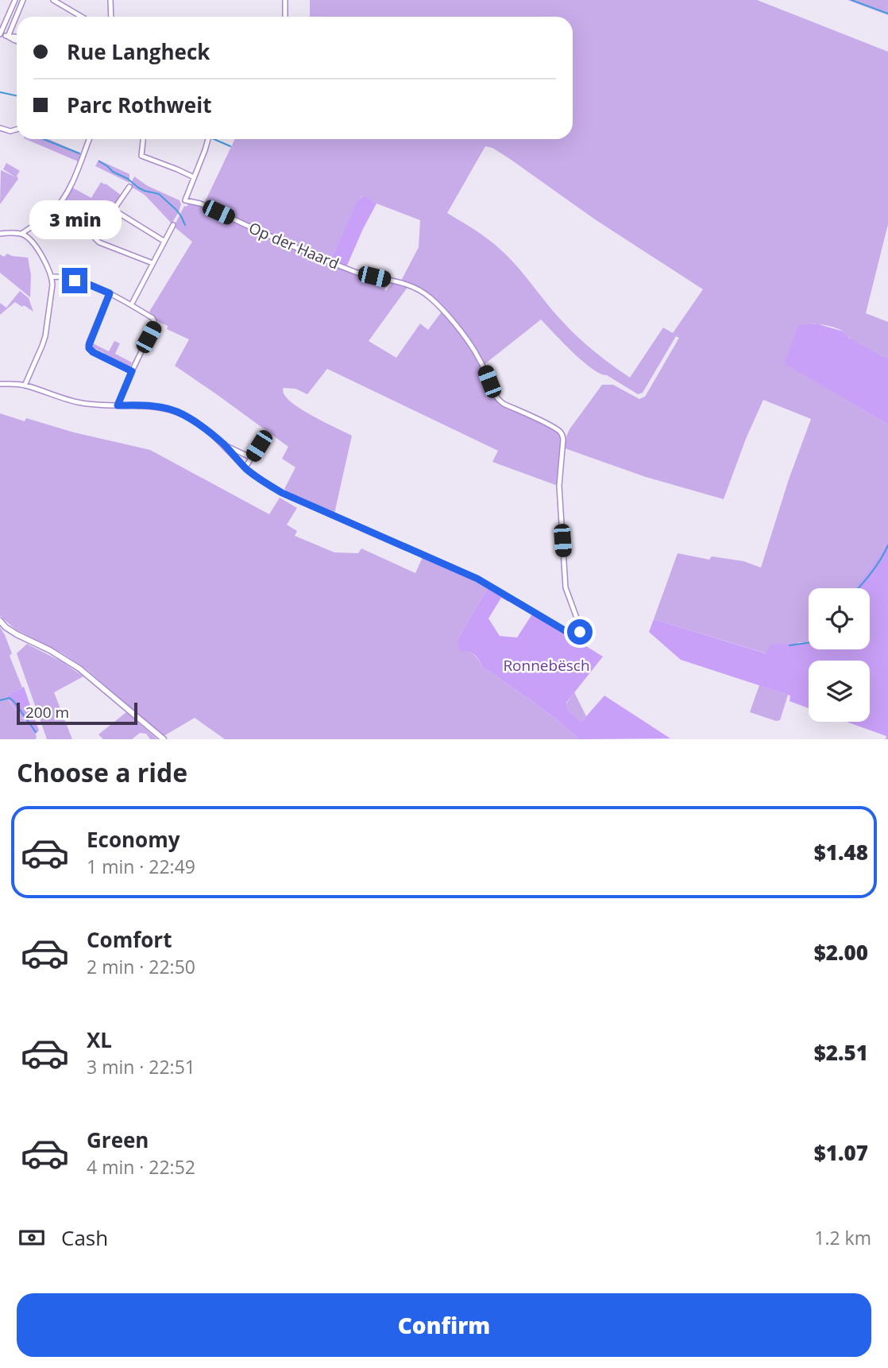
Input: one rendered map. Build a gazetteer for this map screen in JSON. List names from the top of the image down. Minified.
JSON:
{"streets":{"street":["Op der Haard"]},"parks":["Ronnebësch"],"scale_bar":"200 m","page":{"banner":["Rue Langheck","Parc Rothweit"],"bubble":"3 min","scale":"200 m","heading":"Choose a ride","list":[{"name":"Economy","note":"1 min · 22:49","value":"$1.48"},{"name":"Comfort","note":"2 min · 22:50","value":"$2.00"},{"name":"XL","note":"3 min · 22:51","value":"$2.51"},{"name":"Green","note":"4 min · 22:52","value":"$1.07"}],"pay":["Cash","1.2 km"],"buttons":"Confirm"}}
